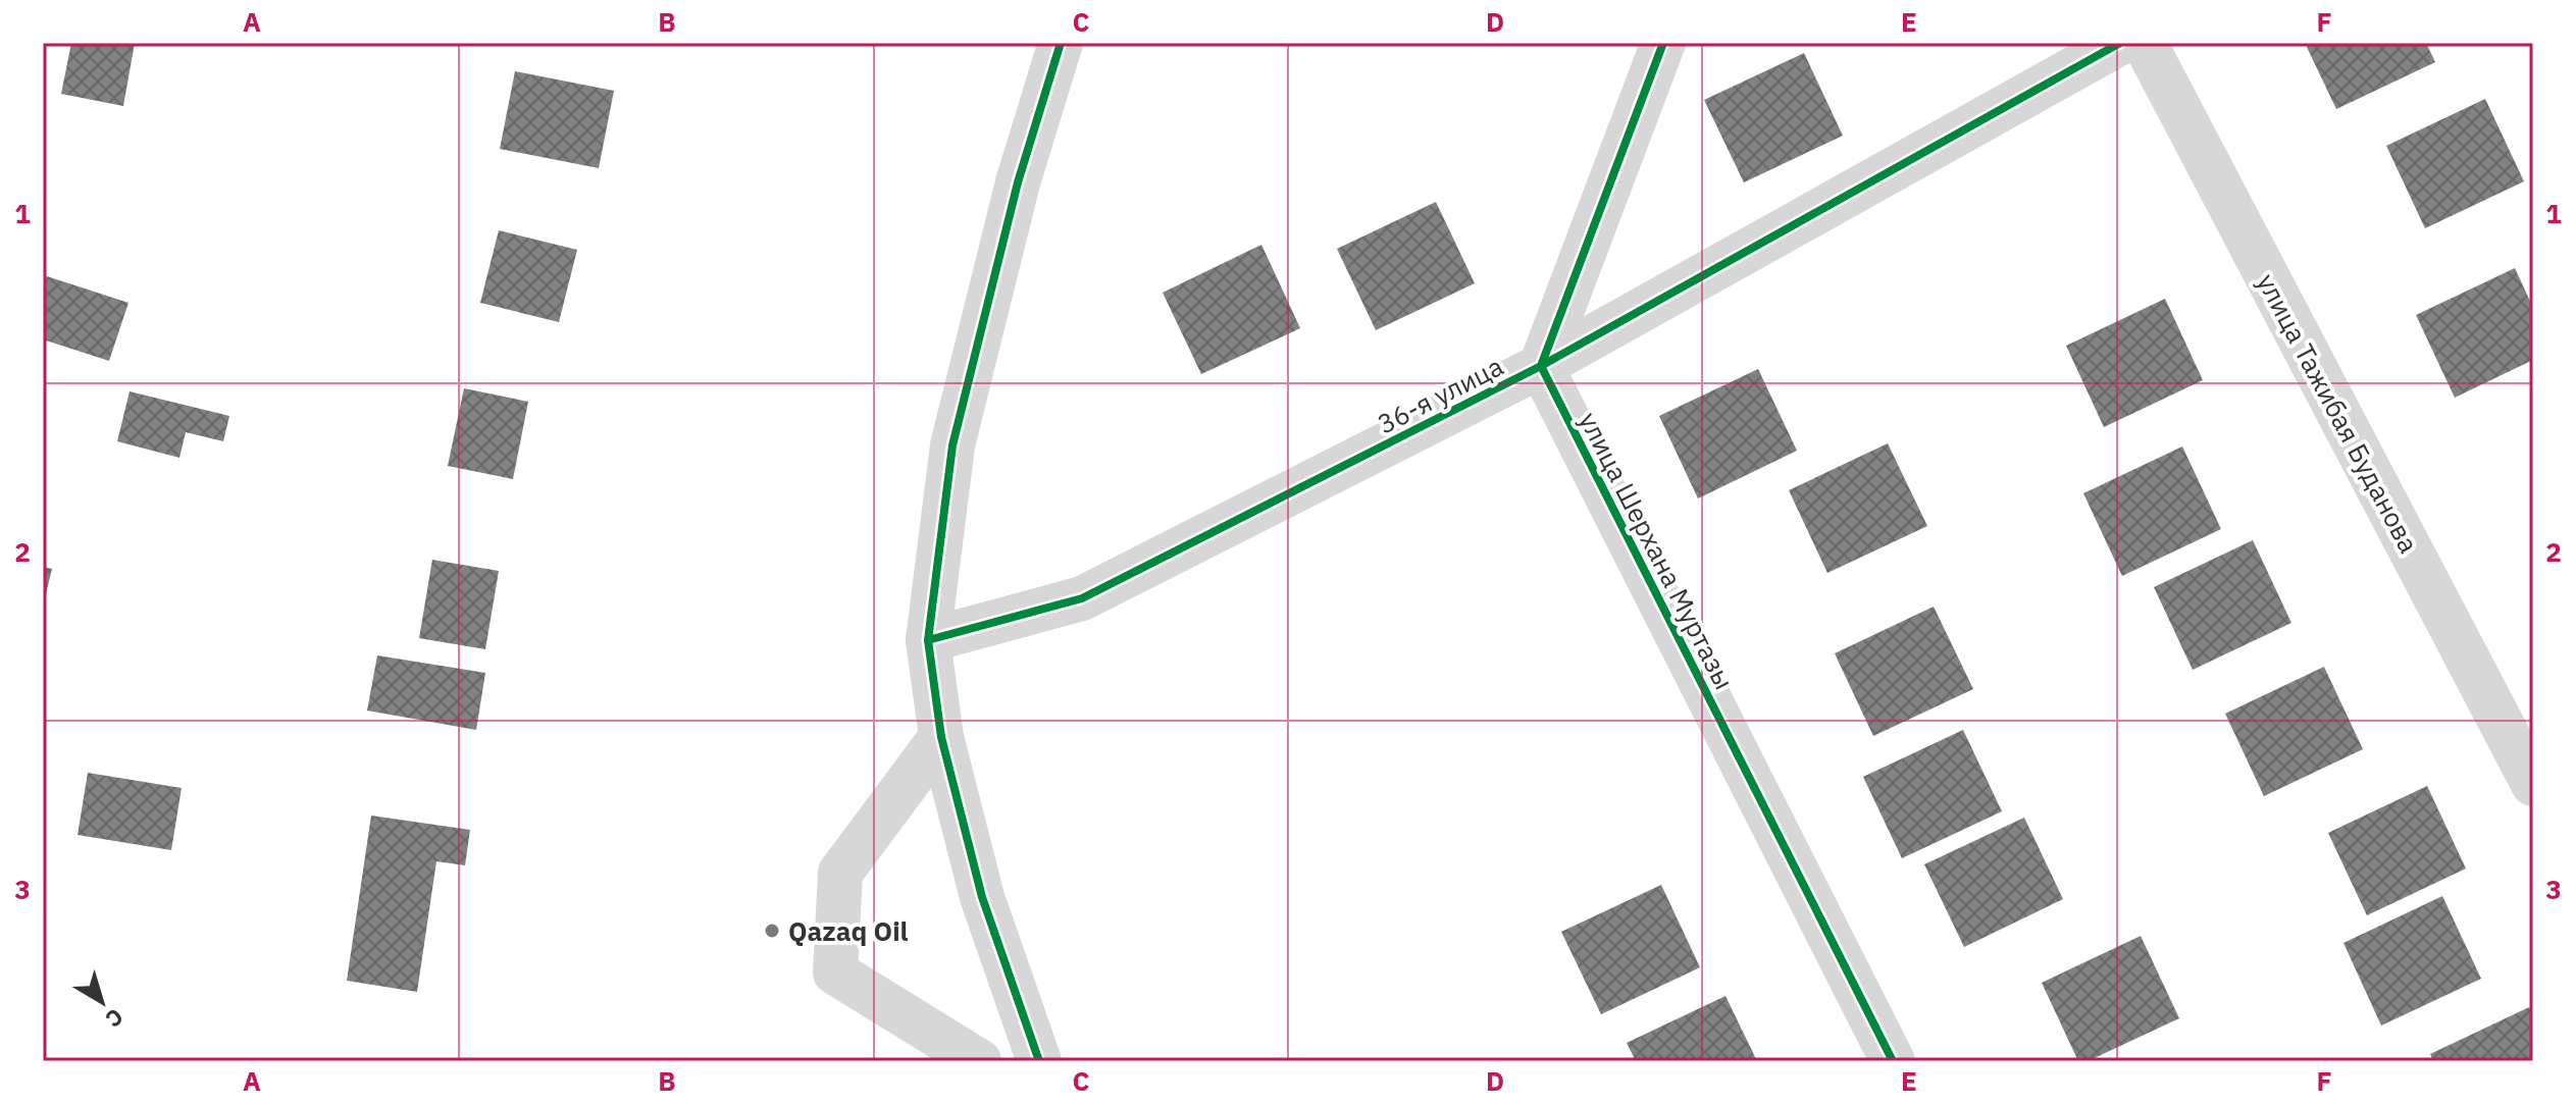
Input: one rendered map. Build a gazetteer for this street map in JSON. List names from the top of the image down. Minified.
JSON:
{"streets":{"street":["36-я улица","улица Тажибая Буданова","улица Шерхана Муртазы"]},"crossings":[["36-я улица","улица Шерхана Муртазы"]],"places":["Qazaq Oil"],"north":"bottom right","grid":{"columns":["A","B","C","D","E","F"],"rows":["1","2","3"]}}
